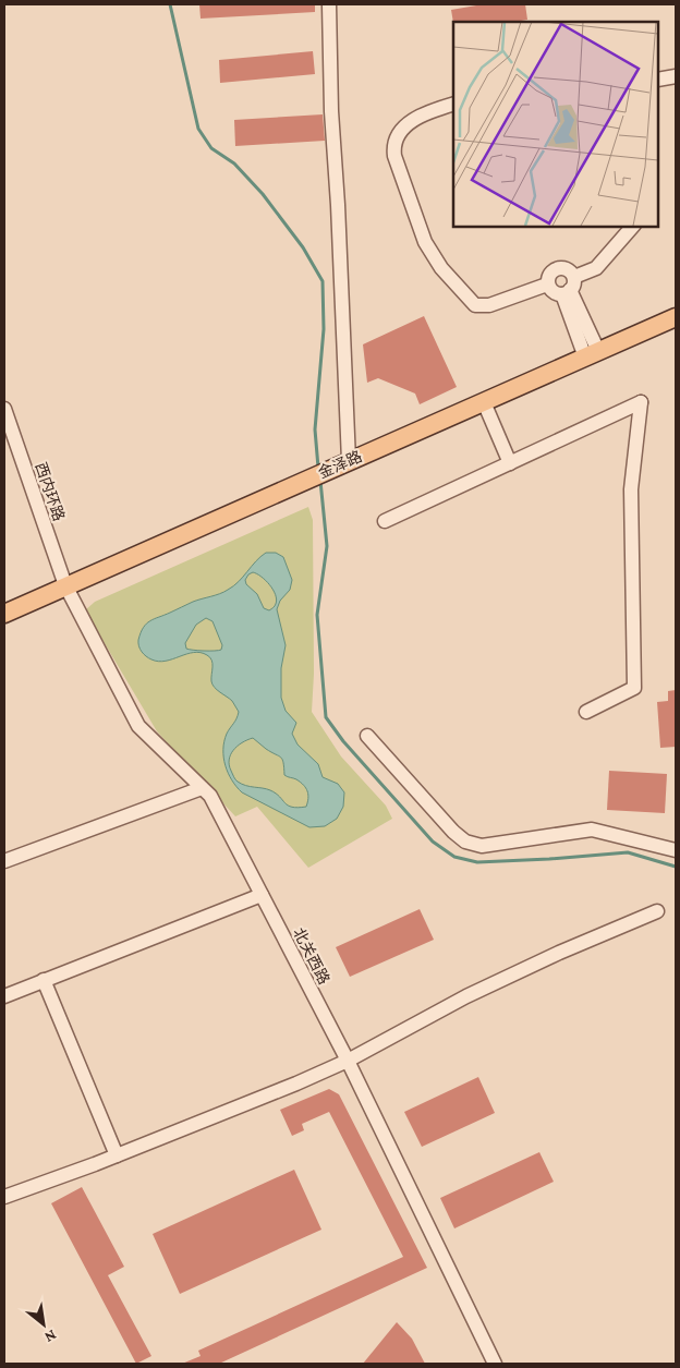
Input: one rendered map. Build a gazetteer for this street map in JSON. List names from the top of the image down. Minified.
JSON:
{"streets":{"main road":["金泽路"],"street":["西内环路","北关西路"]},"crossings":[["金泽路","西内环路"],["金泽路","北关西路"],["西内环路","北关西路"]],"north":"bottom right"}
